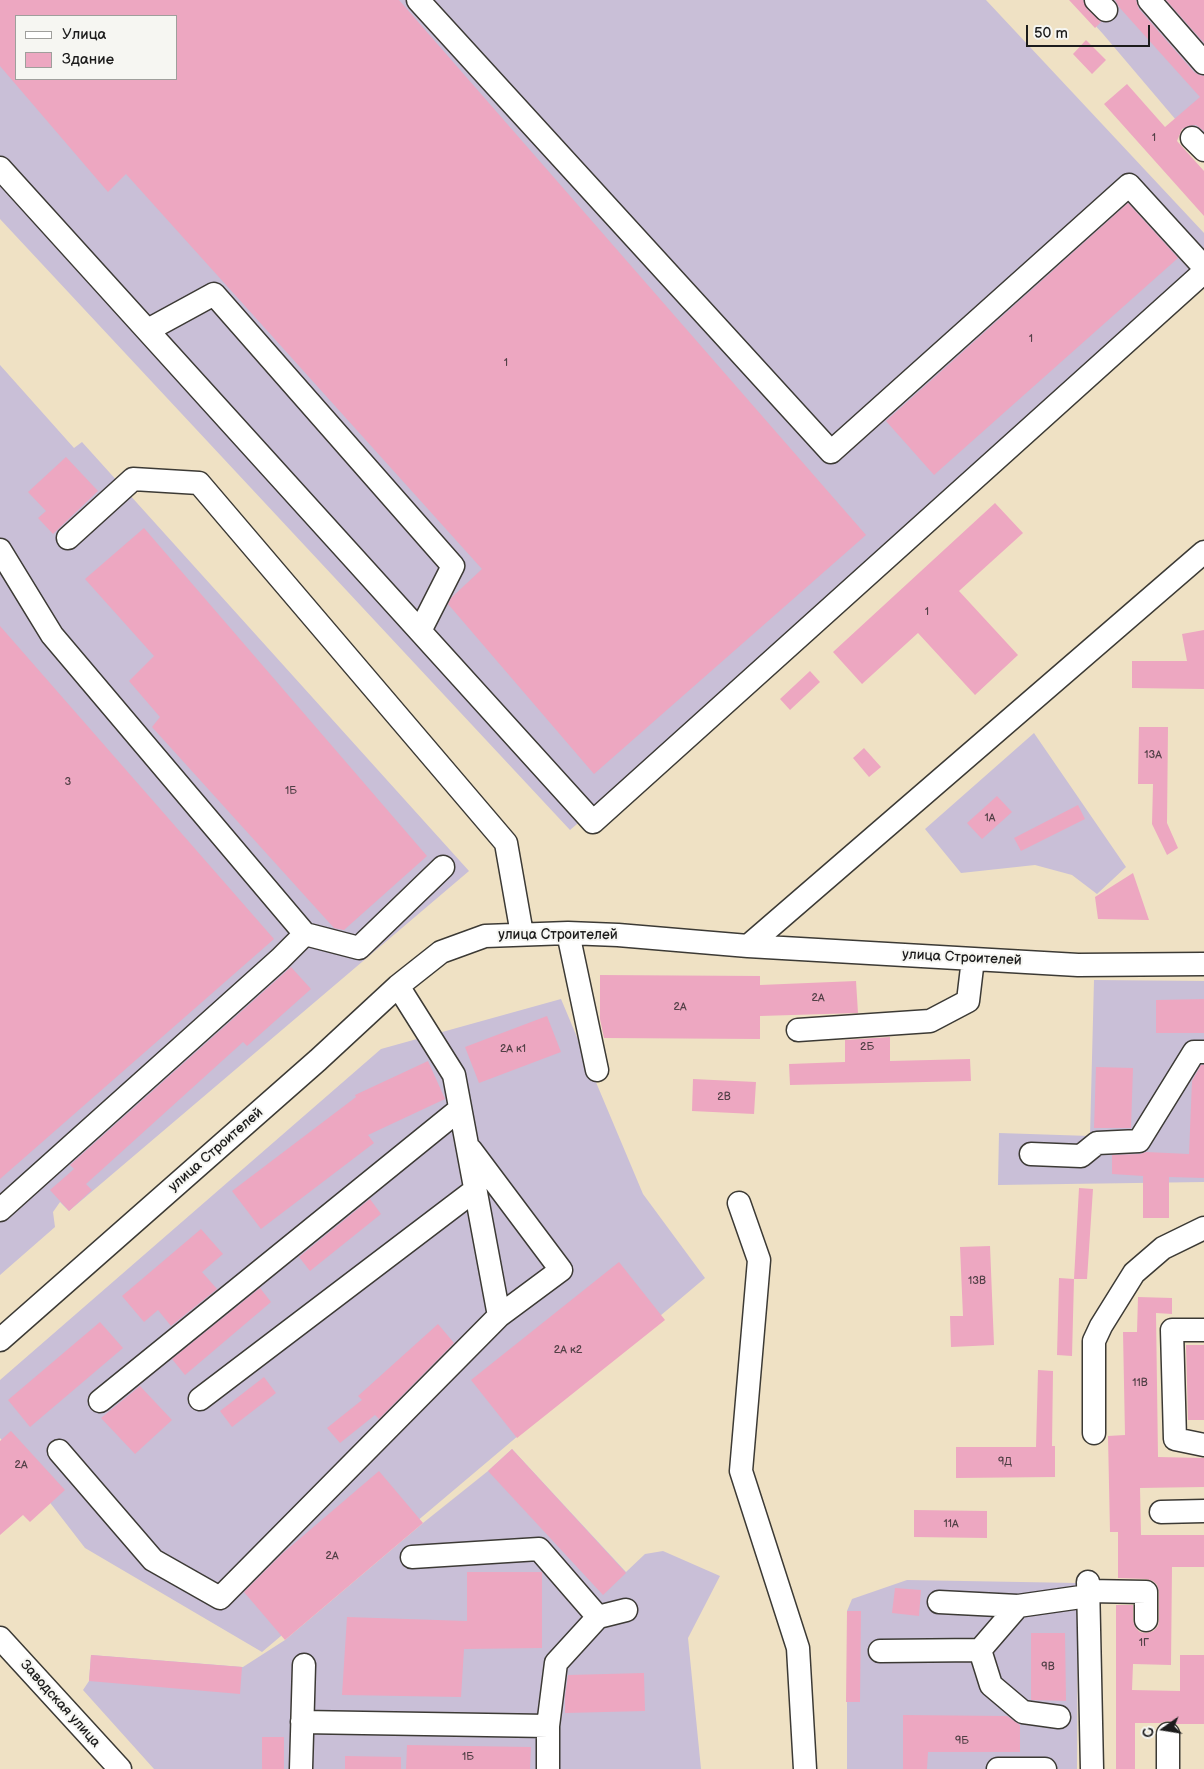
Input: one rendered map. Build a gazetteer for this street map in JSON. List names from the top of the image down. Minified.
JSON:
{"streets":{"street":["улица Строителей","Заводская улица"]},"house_numbers":["1","1","1","1","13А","3","1Б","1А","2А","2А","2Б","2А к1","2В","13В","2А к2","11В","9Д","2А","11А","2А","1Г","9В","9Б","1Б"],"legend":["Улица","Здание"],"scale_bar":"50 m","north":"left"}
